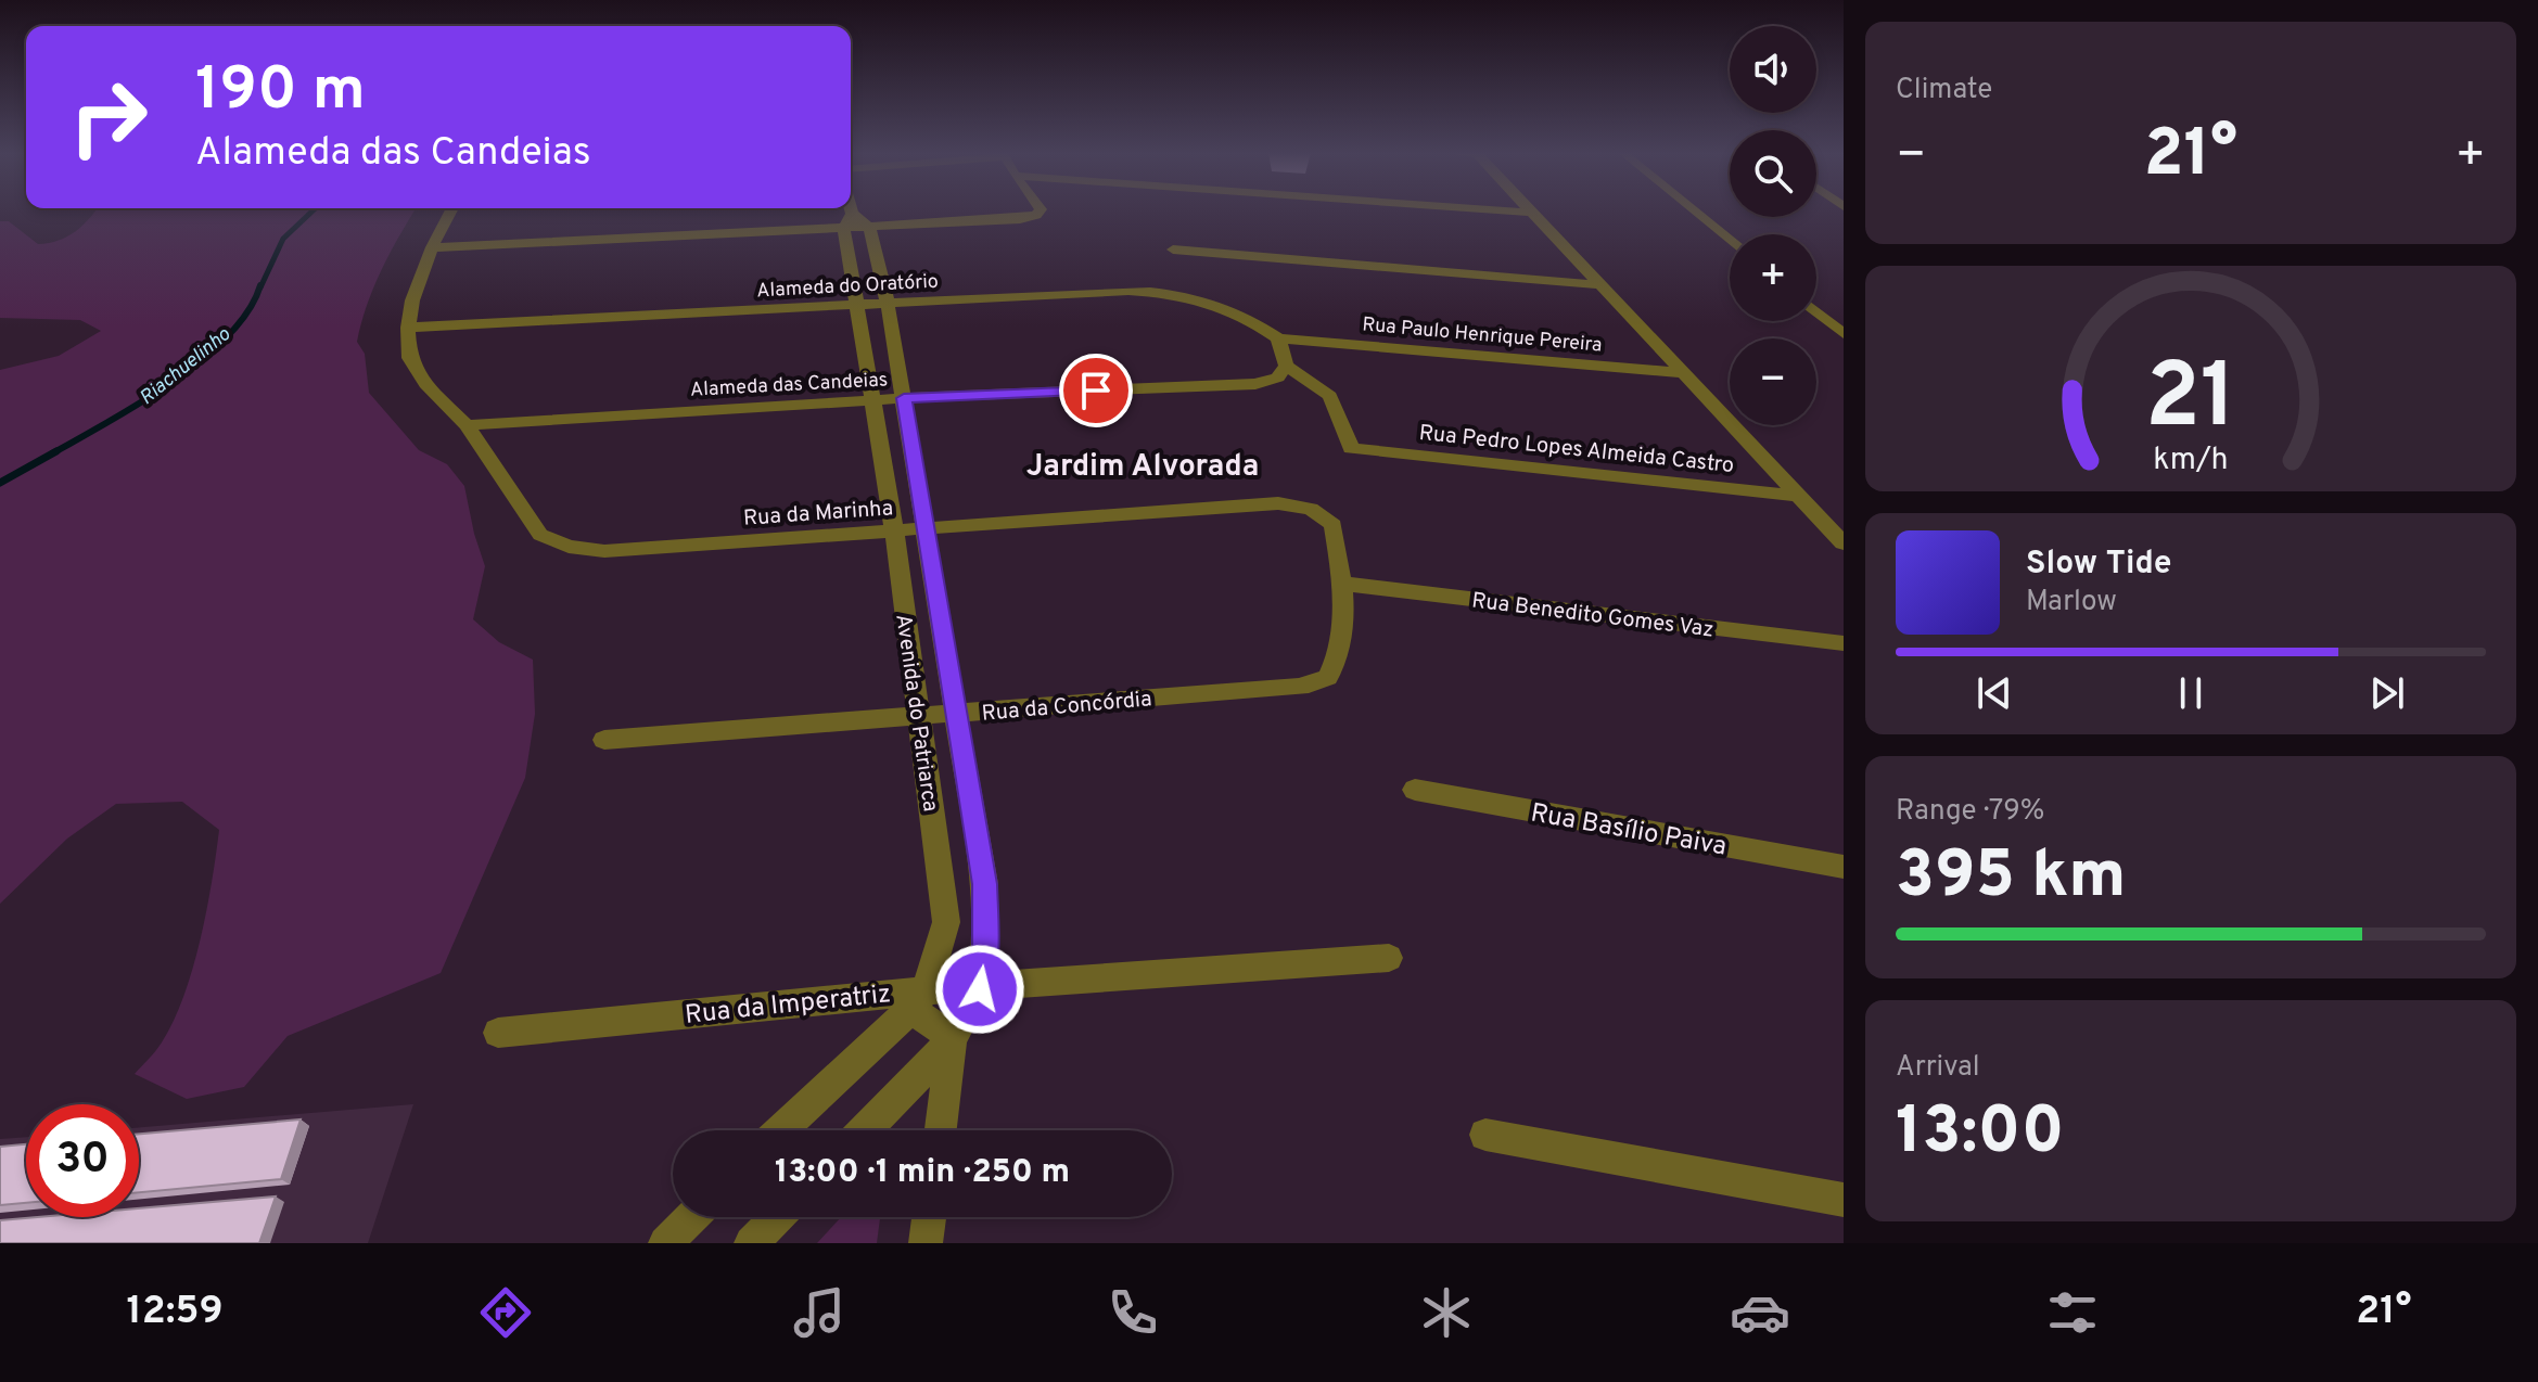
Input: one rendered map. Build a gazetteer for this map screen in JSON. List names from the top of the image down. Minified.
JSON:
{"streets":{"street":["Alameda do Oratório","Rua Paulo Henrique Pereira","Alameda das Candeias","Rua Pedro Lopes Almeida Castro","Rua da Marinha","Rua Benedito Gomes Vaz","Rua da Concórdia","Avenida do Patriarca","Rua Basílio Paiva","Rua da Imperatriz"]},"crossings":[["Alameda do Oratório","Rua Paulo Henrique Pereira"],["Alameda do Oratório","Rua da Marinha"],["Alameda do Oratório","Avenida do Patriarca"],["Alameda das Candeias","Rua Pedro Lopes Almeida Castro"],["Alameda das Candeias","Rua da Marinha"],["Alameda das Candeias","Avenida do Patriarca"],["Rua da Marinha","Rua Benedito Gomes Vaz"],["Rua da Marinha","Rua da Concórdia"],["Rua da Marinha","Avenida do Patriarca"],["Rua Benedito Gomes Vaz","Rua da Concórdia"],["Rua da Concórdia","Avenida do Patriarca"],["Avenida do Patriarca","Rua da Imperatriz"]],"districts":["Jardim Alvorada"],"water":["Riachuelinho"],"page":{"tile":["Climate",["Range · 79%","395 km"],["Arrival","13:00"]],"map_buttons":["+","−"],"turn":["190 m","Alameda das Candeias"],"heat":["−","21°","+"],"song":["Slow Tide","Marlow"],"limit":"30","trip":"13:00 · 1 min · 250 m","tabs":["12:59","21°"],"gauge":["21","km/h"]}}
